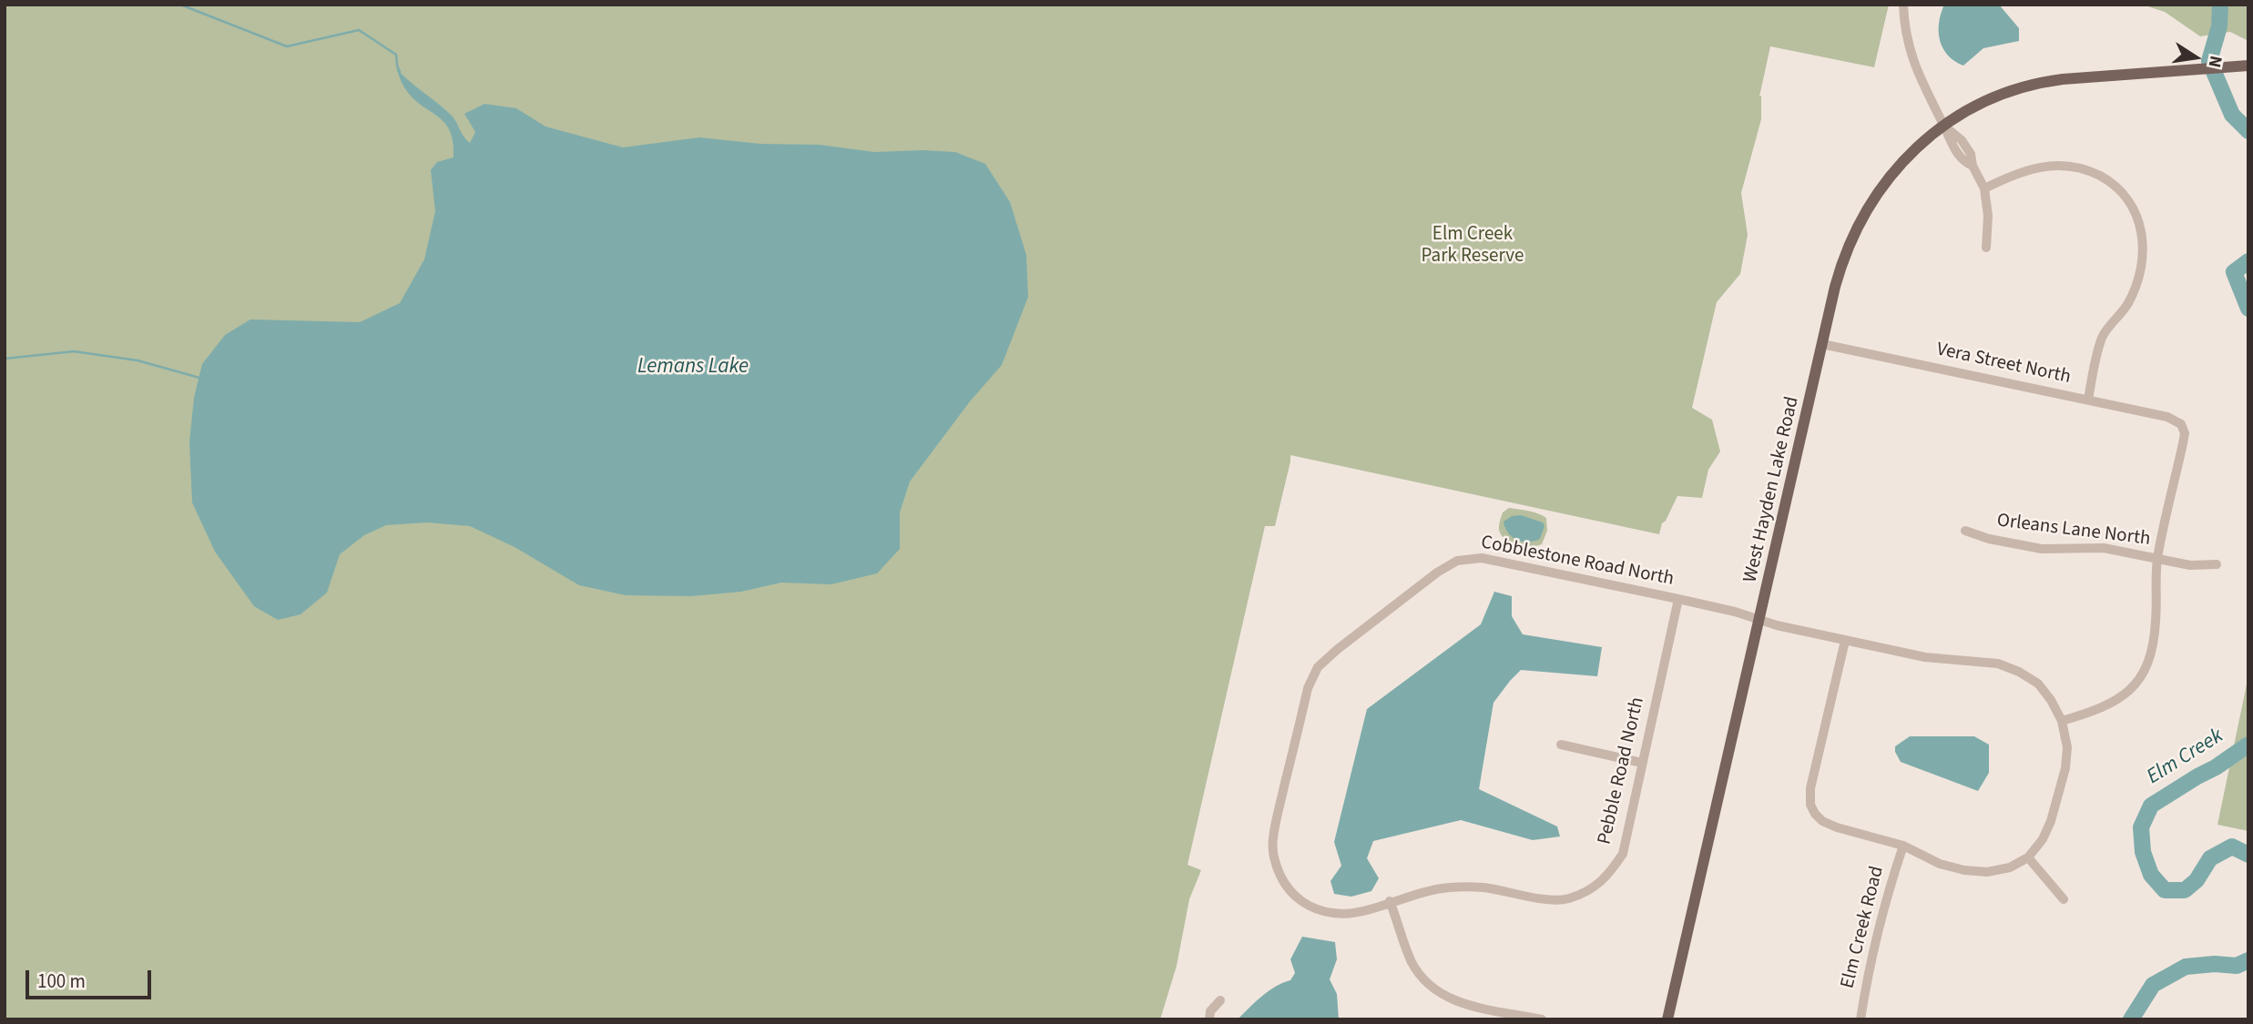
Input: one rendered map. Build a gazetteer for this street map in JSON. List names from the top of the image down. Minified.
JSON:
{"streets":{"main road":["West Hayden Lake Road"],"street":["Vera Street North","Orleans Lane North","Cobblestone Road North","Pebble Road North","Elm Creek Road"]},"crossings":[["Vera Street North","West Hayden Lake Road"],["Vera Street North","Orleans Lane North"],["West Hayden Lake Road","Cobblestone Road North"],["Cobblestone Road North","Pebble Road North"]],"water":["Lemans Lake","Elm Creek"],"parks":["Elm Creek Park Reserve"],"scale_bar":"100 m","north":"right"}
